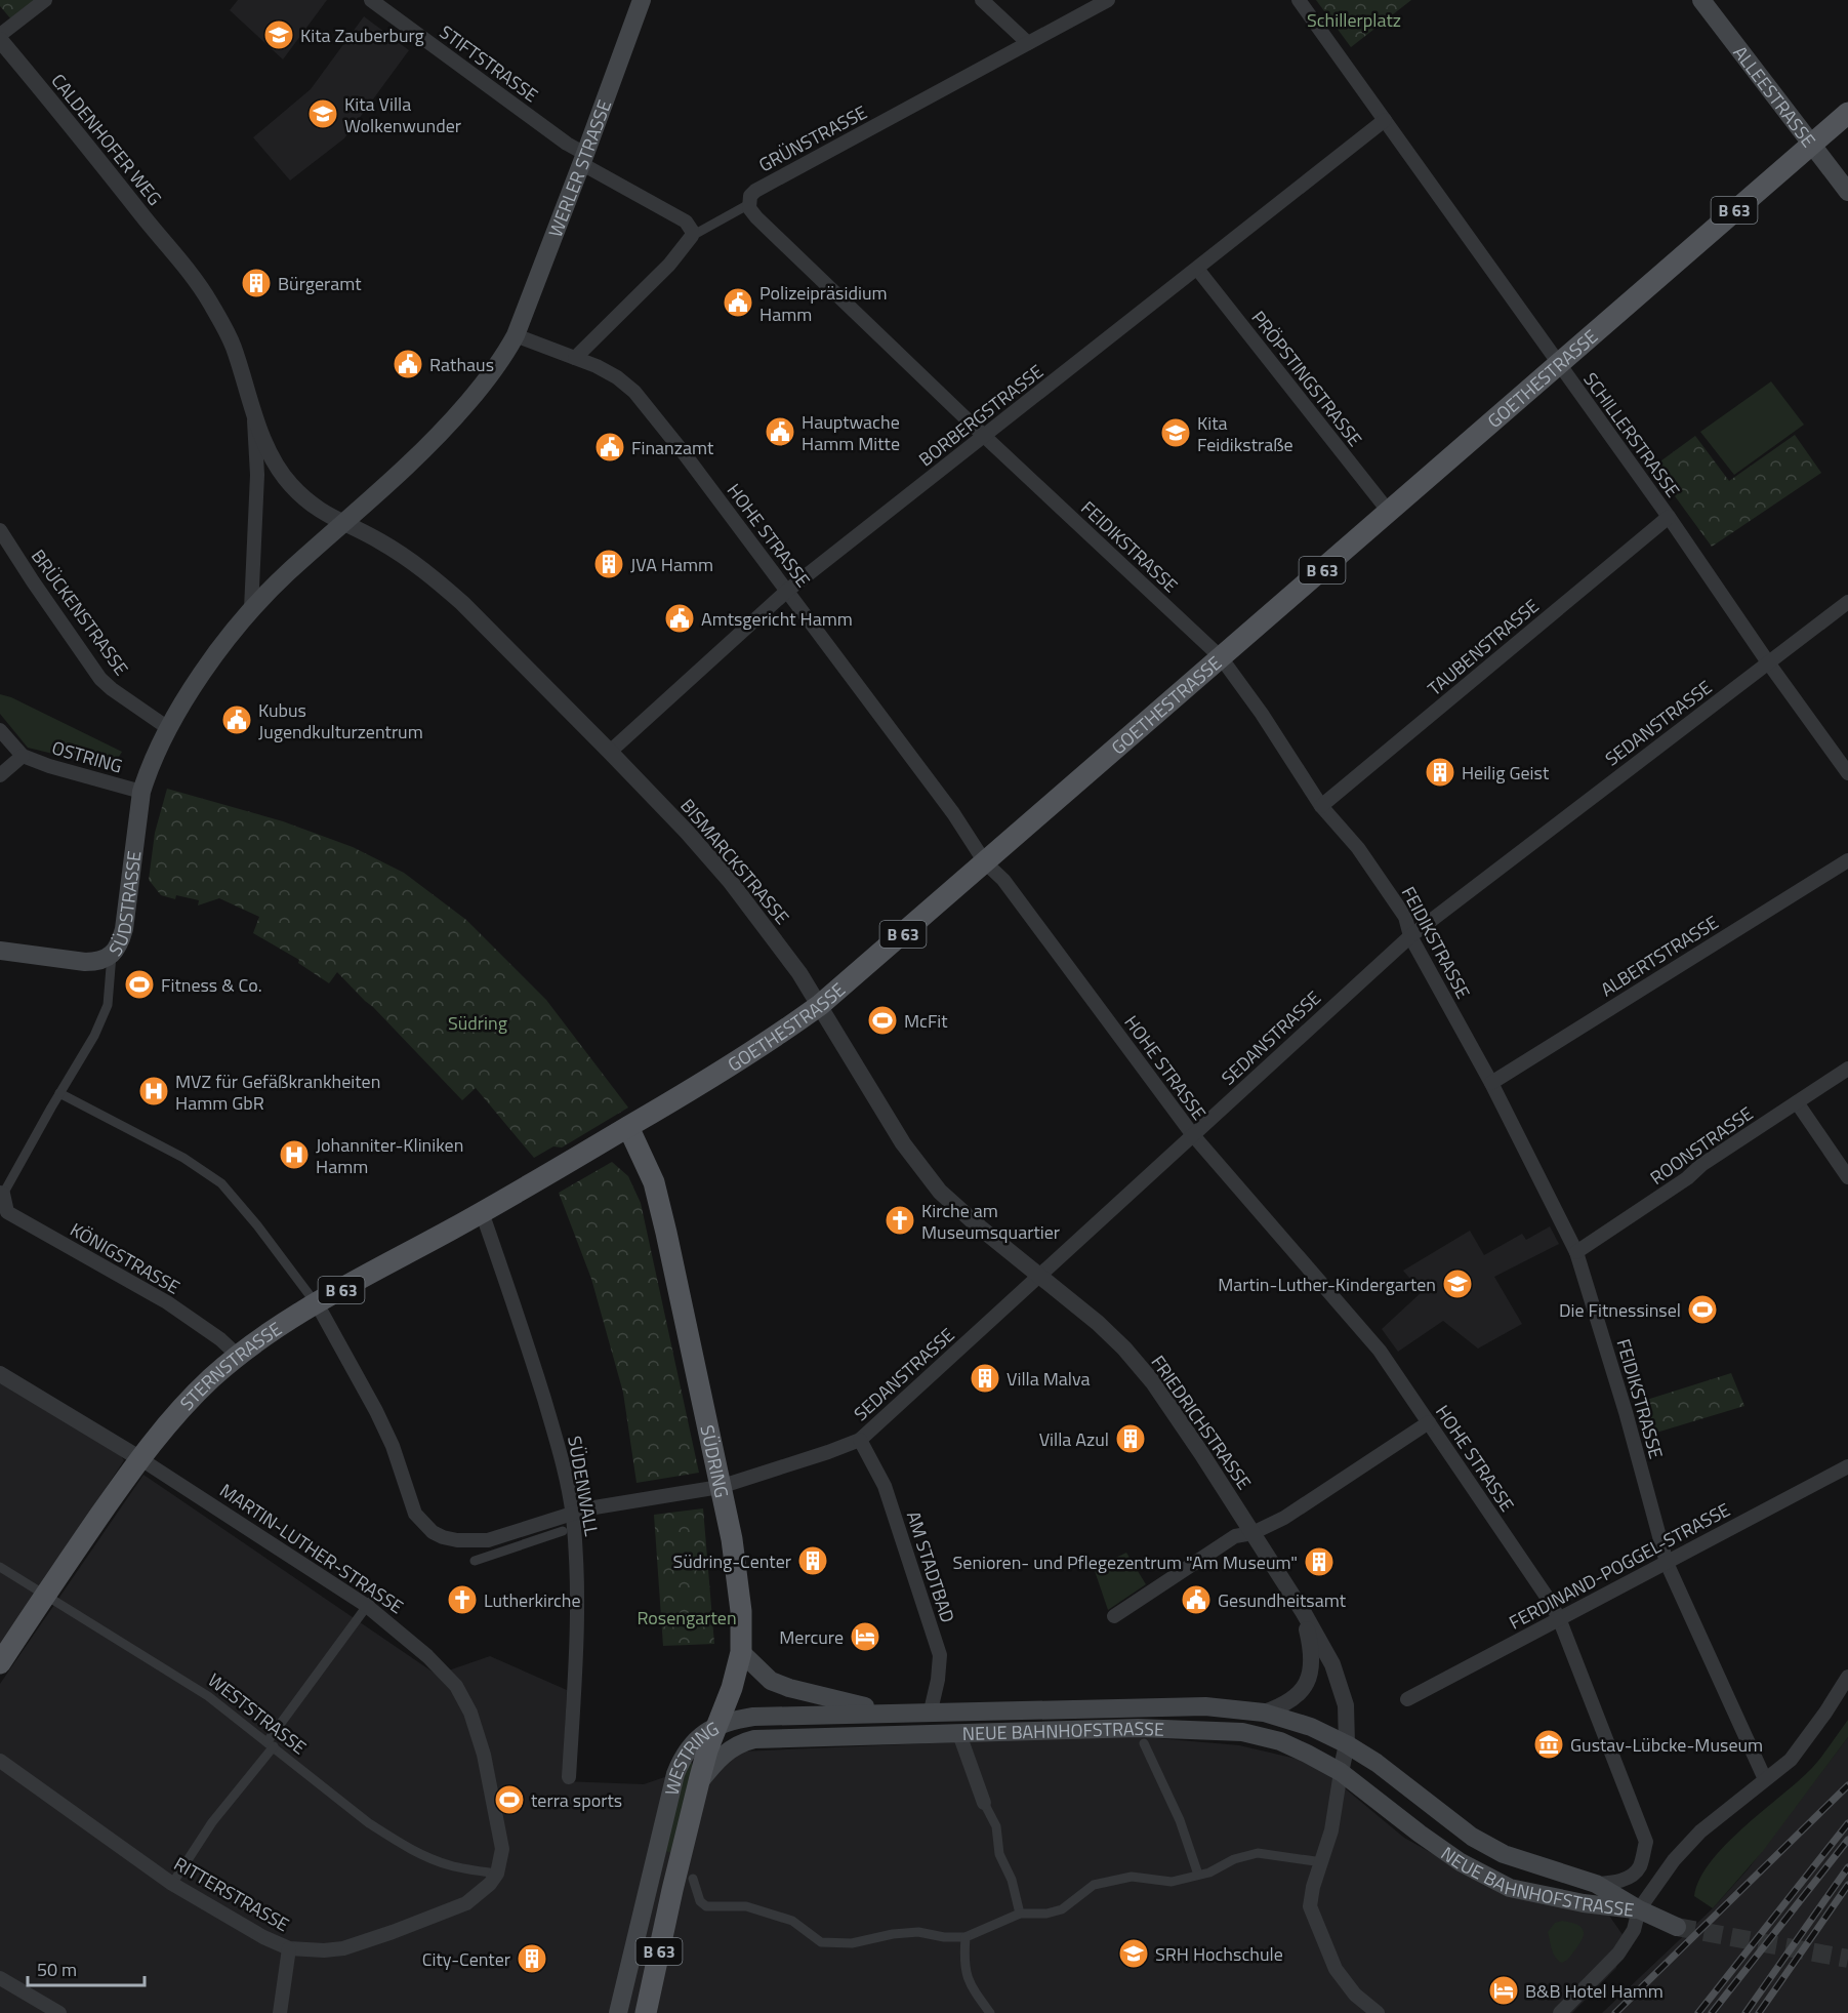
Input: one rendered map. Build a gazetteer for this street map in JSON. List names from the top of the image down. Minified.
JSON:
{"streets":{"main road":["ALLEESTRASSE","WERLER STRASSE","B 63","GOETHESTRASSE","SÜDSTRASSE","STERNSTRASSE","SÜDRING","NEUE BAHNHOFSTRASSE","WESTRING"],"street":["STIFTSTRASSE","GRÜNSTRASSE","CALDENHOFER WEG","PRÖPSTINGSTRASSE","BORBERGSTRASSE","SCHILLERSTRASSE","HOHE STRASSE","FEIDIKSTRASSE","BRÜCKENSTRASSE","TAUBENSTRASSE","SEDANSTRASSE","OSTRING","BISMARCKSTRASSE","ALBERTSTRASSE","ROONSTRASSE","KÖNIGSTRASSE","FRIEDRICHSTRASSE","SÜDENWALL","MARTIN-LUTHER-STRASSE","FERDINAND-POGGEL-STRASSE","AM STADTBAD","WESTSTRASSE","RITTERSTRASSE"]},"crossings":[["STIFTSTRASSE","WERLER STRASSE"],["ALLEESTRASSE","B 63"],["ALLEESTRASSE","GOETHESTRASSE"],["GRÜNSTRASSE","HOHE STRASSE"],["GRÜNSTRASSE","FEIDIKSTRASSE"],["CALDENHOFER WEG","BISMARCKSTRASSE"],["WERLER STRASSE","HOHE STRASSE"],["WERLER STRASSE","BISMARCKSTRASSE"],["WERLER STRASSE","SÜDSTRASSE"],["B 63","GOETHESTRASSE"],["B 63","STERNSTRASSE"],["B 63","WESTSTRASSE"],["PRÖPSTINGSTRASSE","GOETHESTRASSE"],["PRÖPSTINGSTRASSE","BORBERGSTRASSE"],["GOETHESTRASSE","SCHILLERSTRASSE"],["GOETHESTRASSE","HOHE STRASSE"],["GOETHESTRASSE","FEIDIKSTRASSE"],["GOETHESTRASSE","BISMARCKSTRASSE"],["GOETHESTRASSE","STERNSTRASSE"],["GOETHESTRASSE","SÜDRING"],["GOETHESTRASSE","SÜDENWALL"],["BORBERGSTRASSE","SCHILLERSTRASSE"],["BORBERGSTRASSE","HOHE STRASSE"],["BORBERGSTRASSE","FEIDIKSTRASSE"],["BORBERGSTRASSE","BISMARCKSTRASSE"],["SCHILLERSTRASSE","TAUBENSTRASSE"],["SCHILLERSTRASSE","SEDANSTRASSE"],["HOHE STRASSE","SEDANSTRASSE"],["HOHE STRASSE","FERDINAND-POGGEL-STRASSE"],["HOHE STRASSE","NEUE BAHNHOFSTRASSE"],["FEIDIKSTRASSE","TAUBENSTRASSE"],["FEIDIKSTRASSE","SEDANSTRASSE"],["FEIDIKSTRASSE","ALBERTSTRASSE"],["FEIDIKSTRASSE","ROONSTRASSE"],["FEIDIKSTRASSE","FERDINAND-POGGEL-STRASSE"],["BRÜCKENSTRASSE","SÜDSTRASSE"],["SEDANSTRASSE","BISMARCKSTRASSE"],["SEDANSTRASSE","STERNSTRASSE"],["SEDANSTRASSE","FRIEDRICHSTRASSE"],["SEDANSTRASSE","SÜDRING"],["SEDANSTRASSE","SÜDENWALL"],["SEDANSTRASSE","AM STADTBAD"],["OSTRING","SÜDSTRASSE"],["BISMARCKSTRASSE","SÜDSTRASSE"],["BISMARCKSTRASSE","FRIEDRICHSTRASSE"],["SÜDSTRASSE","KÖNIGSTRASSE"],["KÖNIGSTRASSE","STERNSTRASSE"],["STERNSTRASSE","SÜDENWALL"],["STERNSTRASSE","MARTIN-LUTHER-STRASSE"],["STERNSTRASSE","WESTSTRASSE"],["FRIEDRICHSTRASSE","NEUE BAHNHOFSTRASSE"],["SÜDRING","NEUE BAHNHOFSTRASSE"],["SÜDRING","WESTRING"],["MARTIN-LUTHER-STRASSE","WESTSTRASSE"],["MARTIN-LUTHER-STRASSE","RITTERSTRASSE"],["AM STADTBAD","NEUE BAHNHOFSTRASSE"],["WESTSTRASSE","RITTERSTRASSE"],["NEUE BAHNHOFSTRASSE","WESTRING"]],"parks":["Schillerplatz","Südring","Rosengarten"],"places":{"school or university":["Kita Zauberburg","Kita Villa Wolkenwunder","Kita Feidikstraße","Martin-Luther-Kindergarten","SRH Hochschule"],"building":["Bürgeramt","JVA Hamm","Heilig Geist","Villa Malva","Villa Azul","Südring-Center","Senioren- und Pflegezentrum \"Am Museum\"","City-Center"],"public building":["Polizeipräsidium Hamm","Rathaus","Hauptwache Hamm Mitte","Finanzamt","Amtsgericht Hamm","Kubus Jugendkulturzentrum","Gesundheitsamt"],"sports":["Fitness & Co.","McFit","Die Fitnessinsel","terra sports"],"hospital":["MVZ für Gefäßkrankheiten Hamm GbR","Johanniter-Kliniken Hamm"],"church":["Kirche am Museumsquartier","Lutherkirche"],"hotel":["Mercure","B&B Hotel Hamm"],"museum":["Gustav-Lübcke-Museum"]},"scale_bar":"50 m"}
